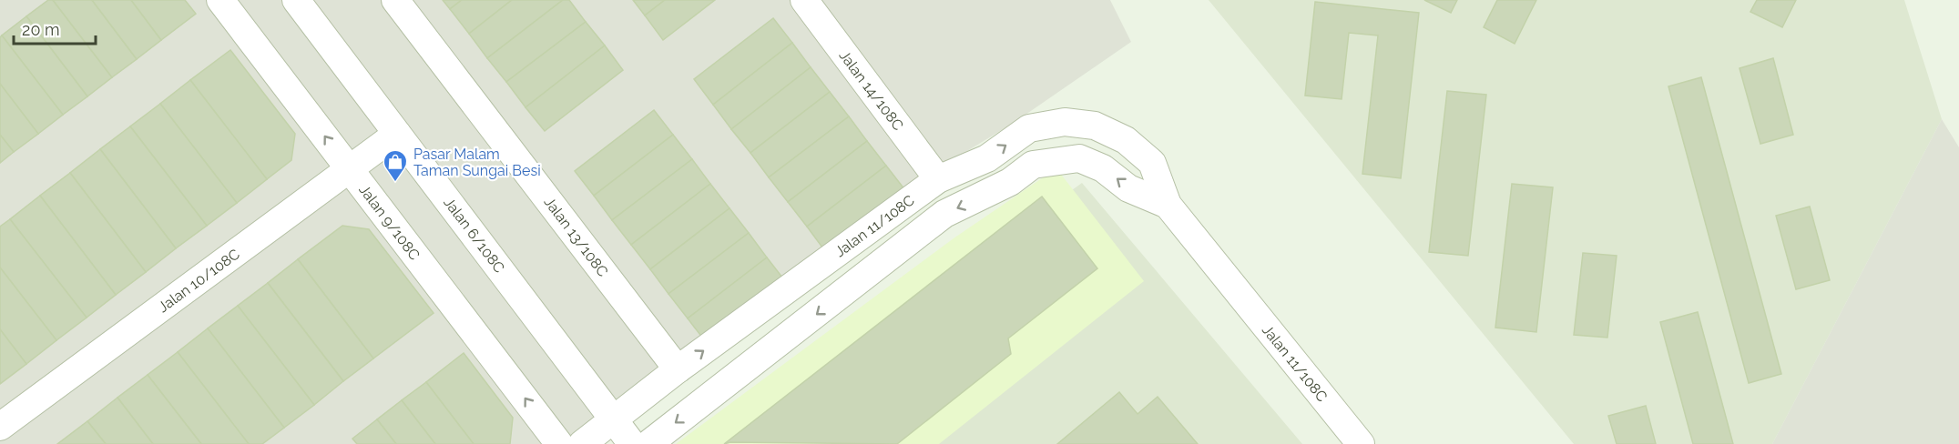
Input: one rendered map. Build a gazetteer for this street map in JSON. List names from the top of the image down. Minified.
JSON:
{"streets":{"street":["Jalan 14/108C","Jalan 9/108C","Jalan 11/108C","Jalan 6/108C","Jalan 13/108C","Jalan 10/108C"]},"crossings":[["Jalan 14/108C","Jalan 11/108C"],["Jalan 9/108C","Jalan 10/108C"],["Jalan 11/108C","Jalan 6/108C"],["Jalan 11/108C","Jalan 13/108C"],["Jalan 6/108C","Jalan 10/108C"]],"one_way":["Jalan 9/108C"],"places":{"shop":["Pasar Malam Taman Sungai Besi"]},"scale_bar":"20 m"}
